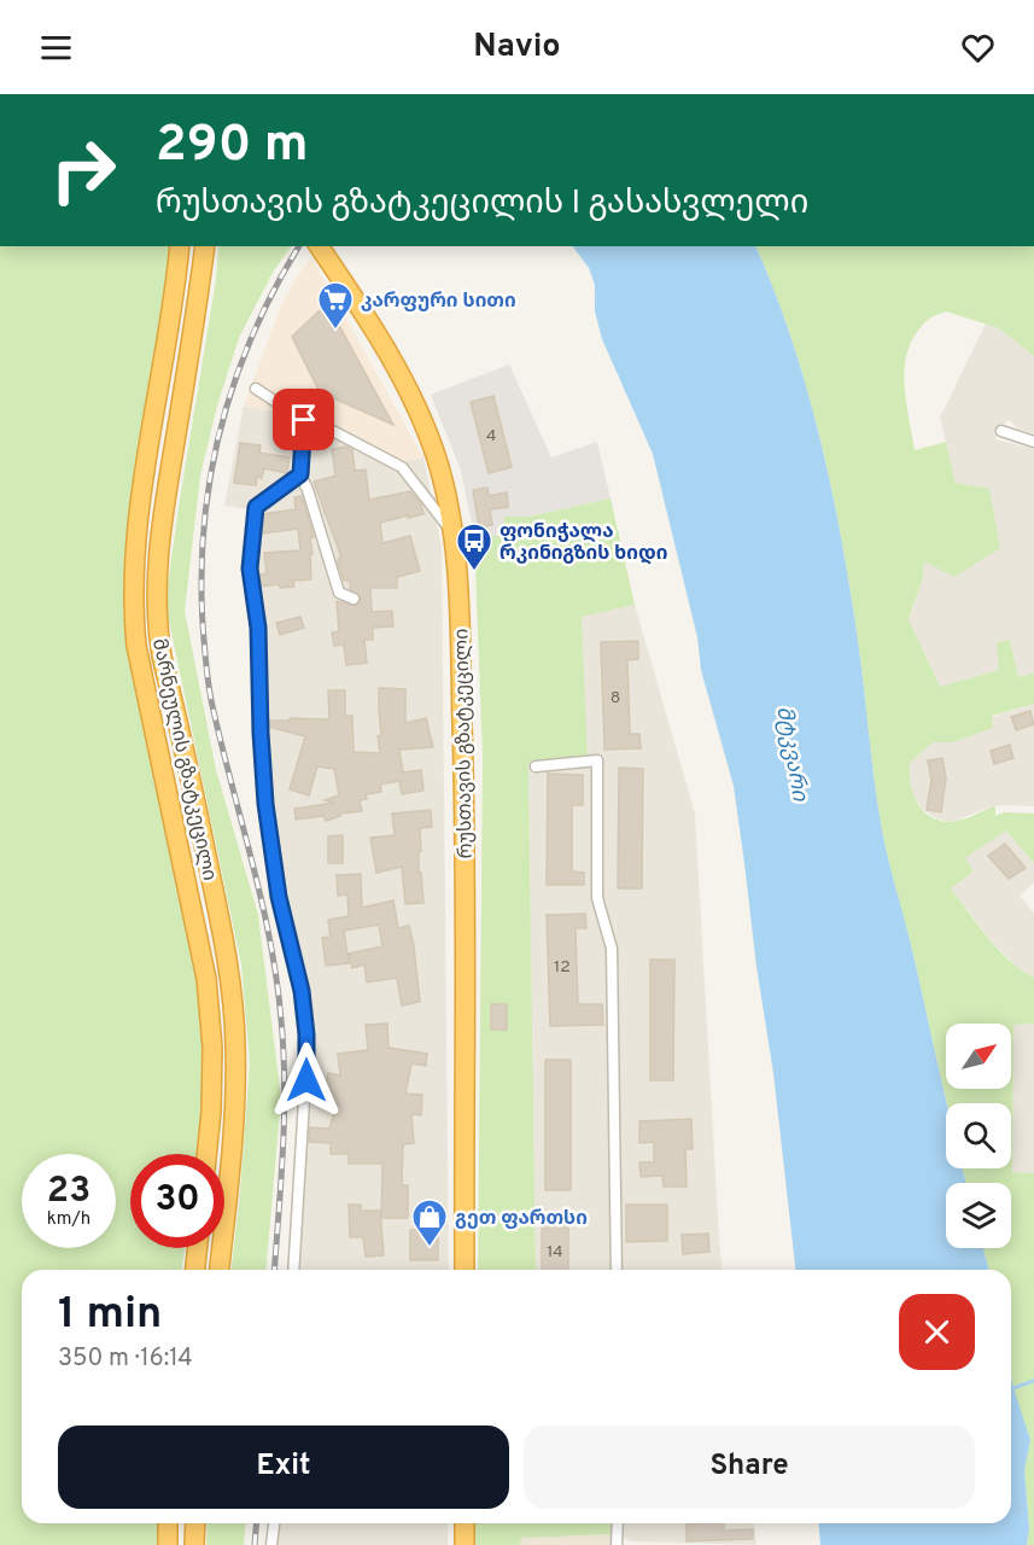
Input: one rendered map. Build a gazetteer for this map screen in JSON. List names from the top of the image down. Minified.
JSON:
{"streets":{"highway":["რუსთავის გზატკეცილი","მარნეულის გზატკეცილი"]},"water":["მტკვარი"],"places":{"supermarket":["კარფური სითი"],"bus stop":["ფონიჭალა რკინიგზის ხიდი"],"shop":["გეთ ფართსი"]},"house_numbers":["4","8","12","14"],"north":"top right","page":{"header":"Navio","turn":["290 m","რუსთავის გზატკეცილის I გასასვლელი"],"speed":"23 km/h","limit":"30","heading":["1 min","350 m · 16:14"],"buttons":["Exit","Share"]}}
